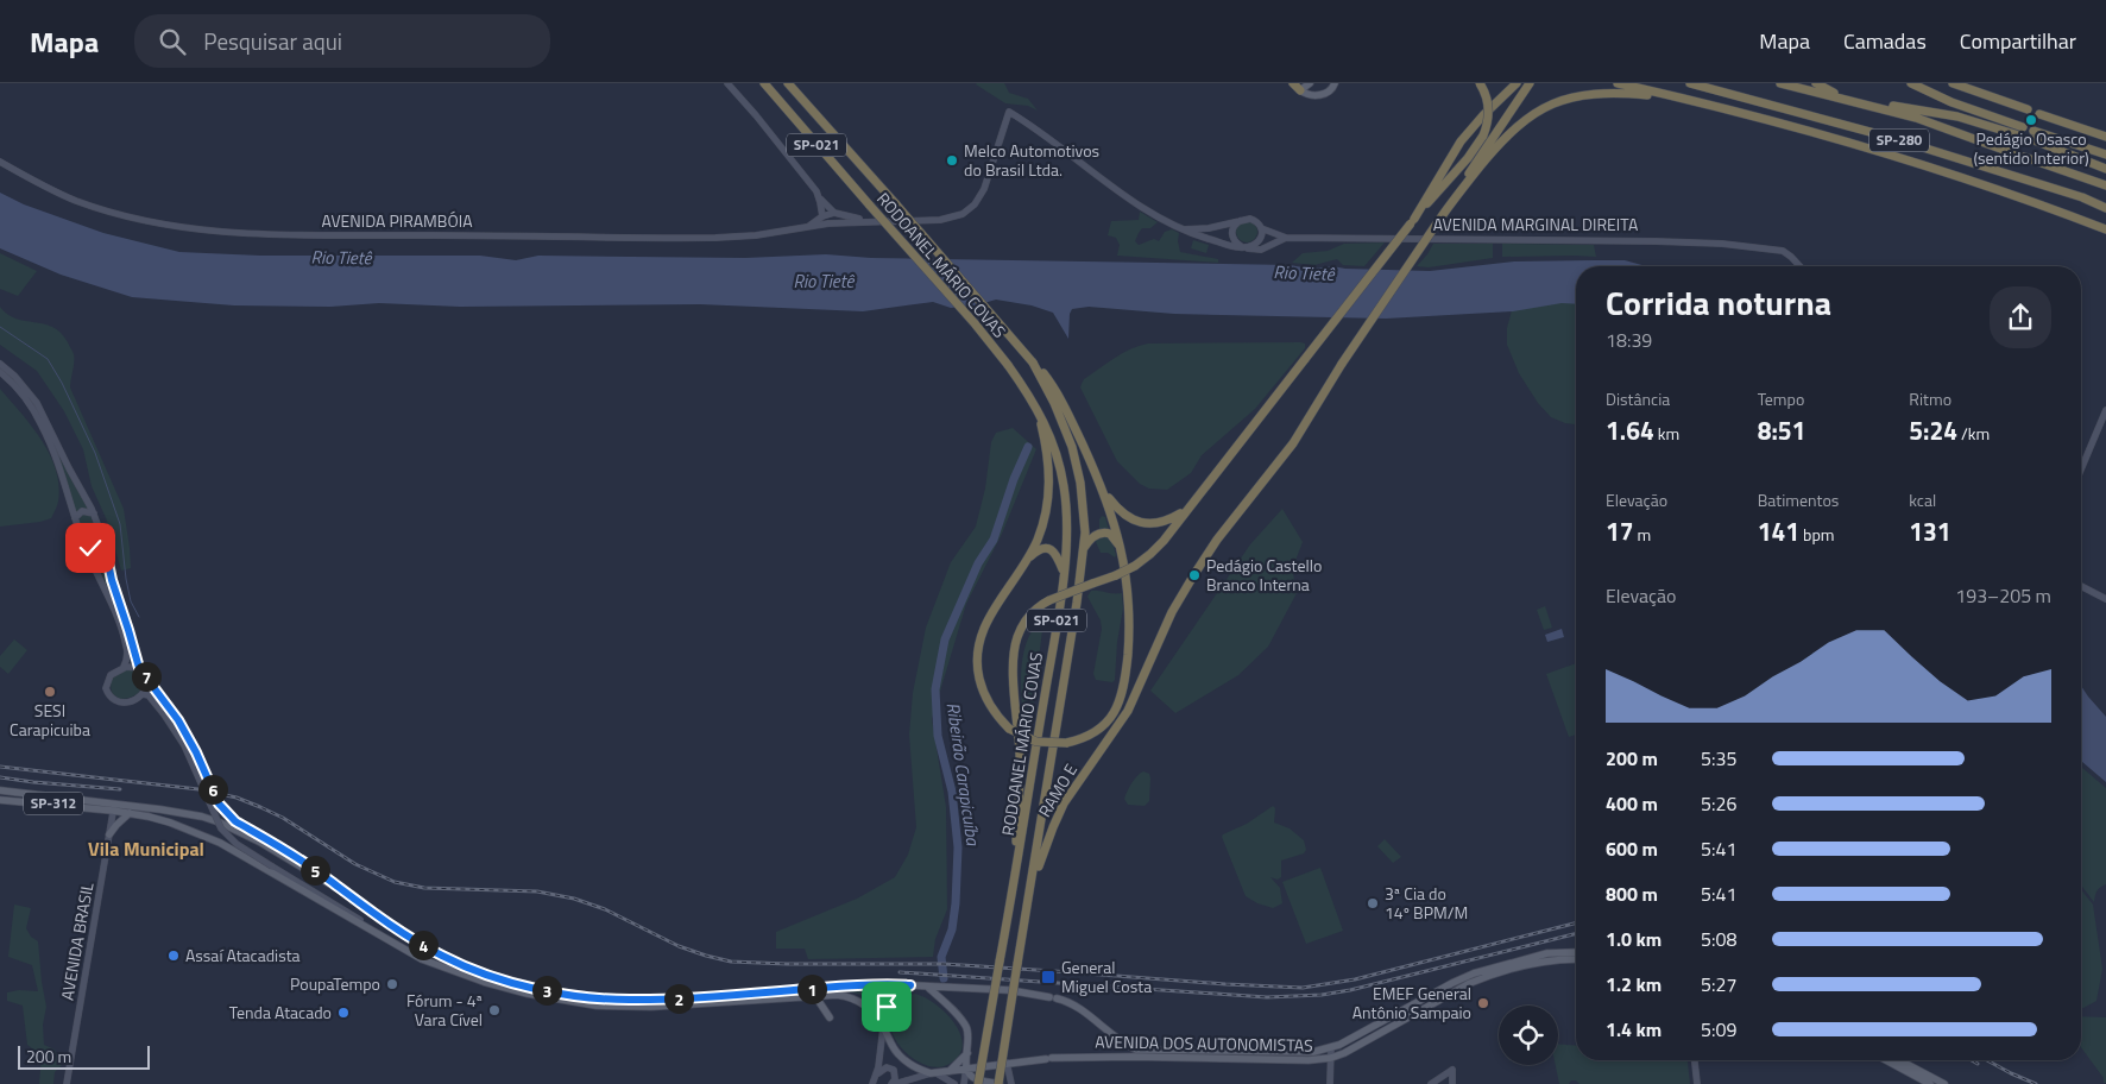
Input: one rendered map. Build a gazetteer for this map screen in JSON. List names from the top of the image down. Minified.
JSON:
{"streets":{"highway":["SP-280","SP-021","RODOANEL MÁRIO COVAS","RAMO E"],"main road":["AVENIDA PIRAMBÓIA","AVENIDA MARGINAL DIREITA","SP-312","AVENIDA BRASIL","AVENIDA DOS AUTONOMISTAS"]},"crossings":[["RODOANEL MÁRIO COVAS","RAMO E"],["SP-312","AVENIDA BRASIL"],["SP-312","AVENIDA DOS AUTONOMISTAS"]],"districts":["Vila Municipal"],"water":["Rio Tietê","Ribeirão Carapicuíba"],"places":{"other":["Pedágio Osasco (sentido Interior)","Melco Automotivos do Brasil Ltda.","Pedágio Castello Branco Interna","SESI Carapicuiba","3ª Cia do 14º BPM/M","Assaí Atacadista","PoupaTempo","EMEF General Antônio Sampaio","Fórum - 4ª Vara Cível","Tenda Atacado"],"transit":["General Miguel Costa"]},"scale_bar":"200 m","page":{"header":"Mapa","search":"Pesquisar aqui","nav":["Mapa","Camadas","Compartilhar"],"heading":["Corrida noturna","18:39"],"stats":[["Distância","1.64 km"],["Tempo","8:51"],["Ritmo","5:24 /km"],["Elevação","17 m"],["Batimentos","141 bpm"],["kcal","131"]],"chart":["Elevação","193–205 m"],"pins":["7","6","5","4","1","3","2"],"list":[{"name":"200 m","note":"5:35"},{"name":"400 m","note":"5:26"},{"name":"600 m","note":"5:41"},{"name":"800 m","note":"5:41"},{"name":"1.0 km","note":"5:08"},{"name":"1.2 km","note":"5:27"},{"name":"1.4 km","note":"5:09"}],"scale":"200 m"}}
